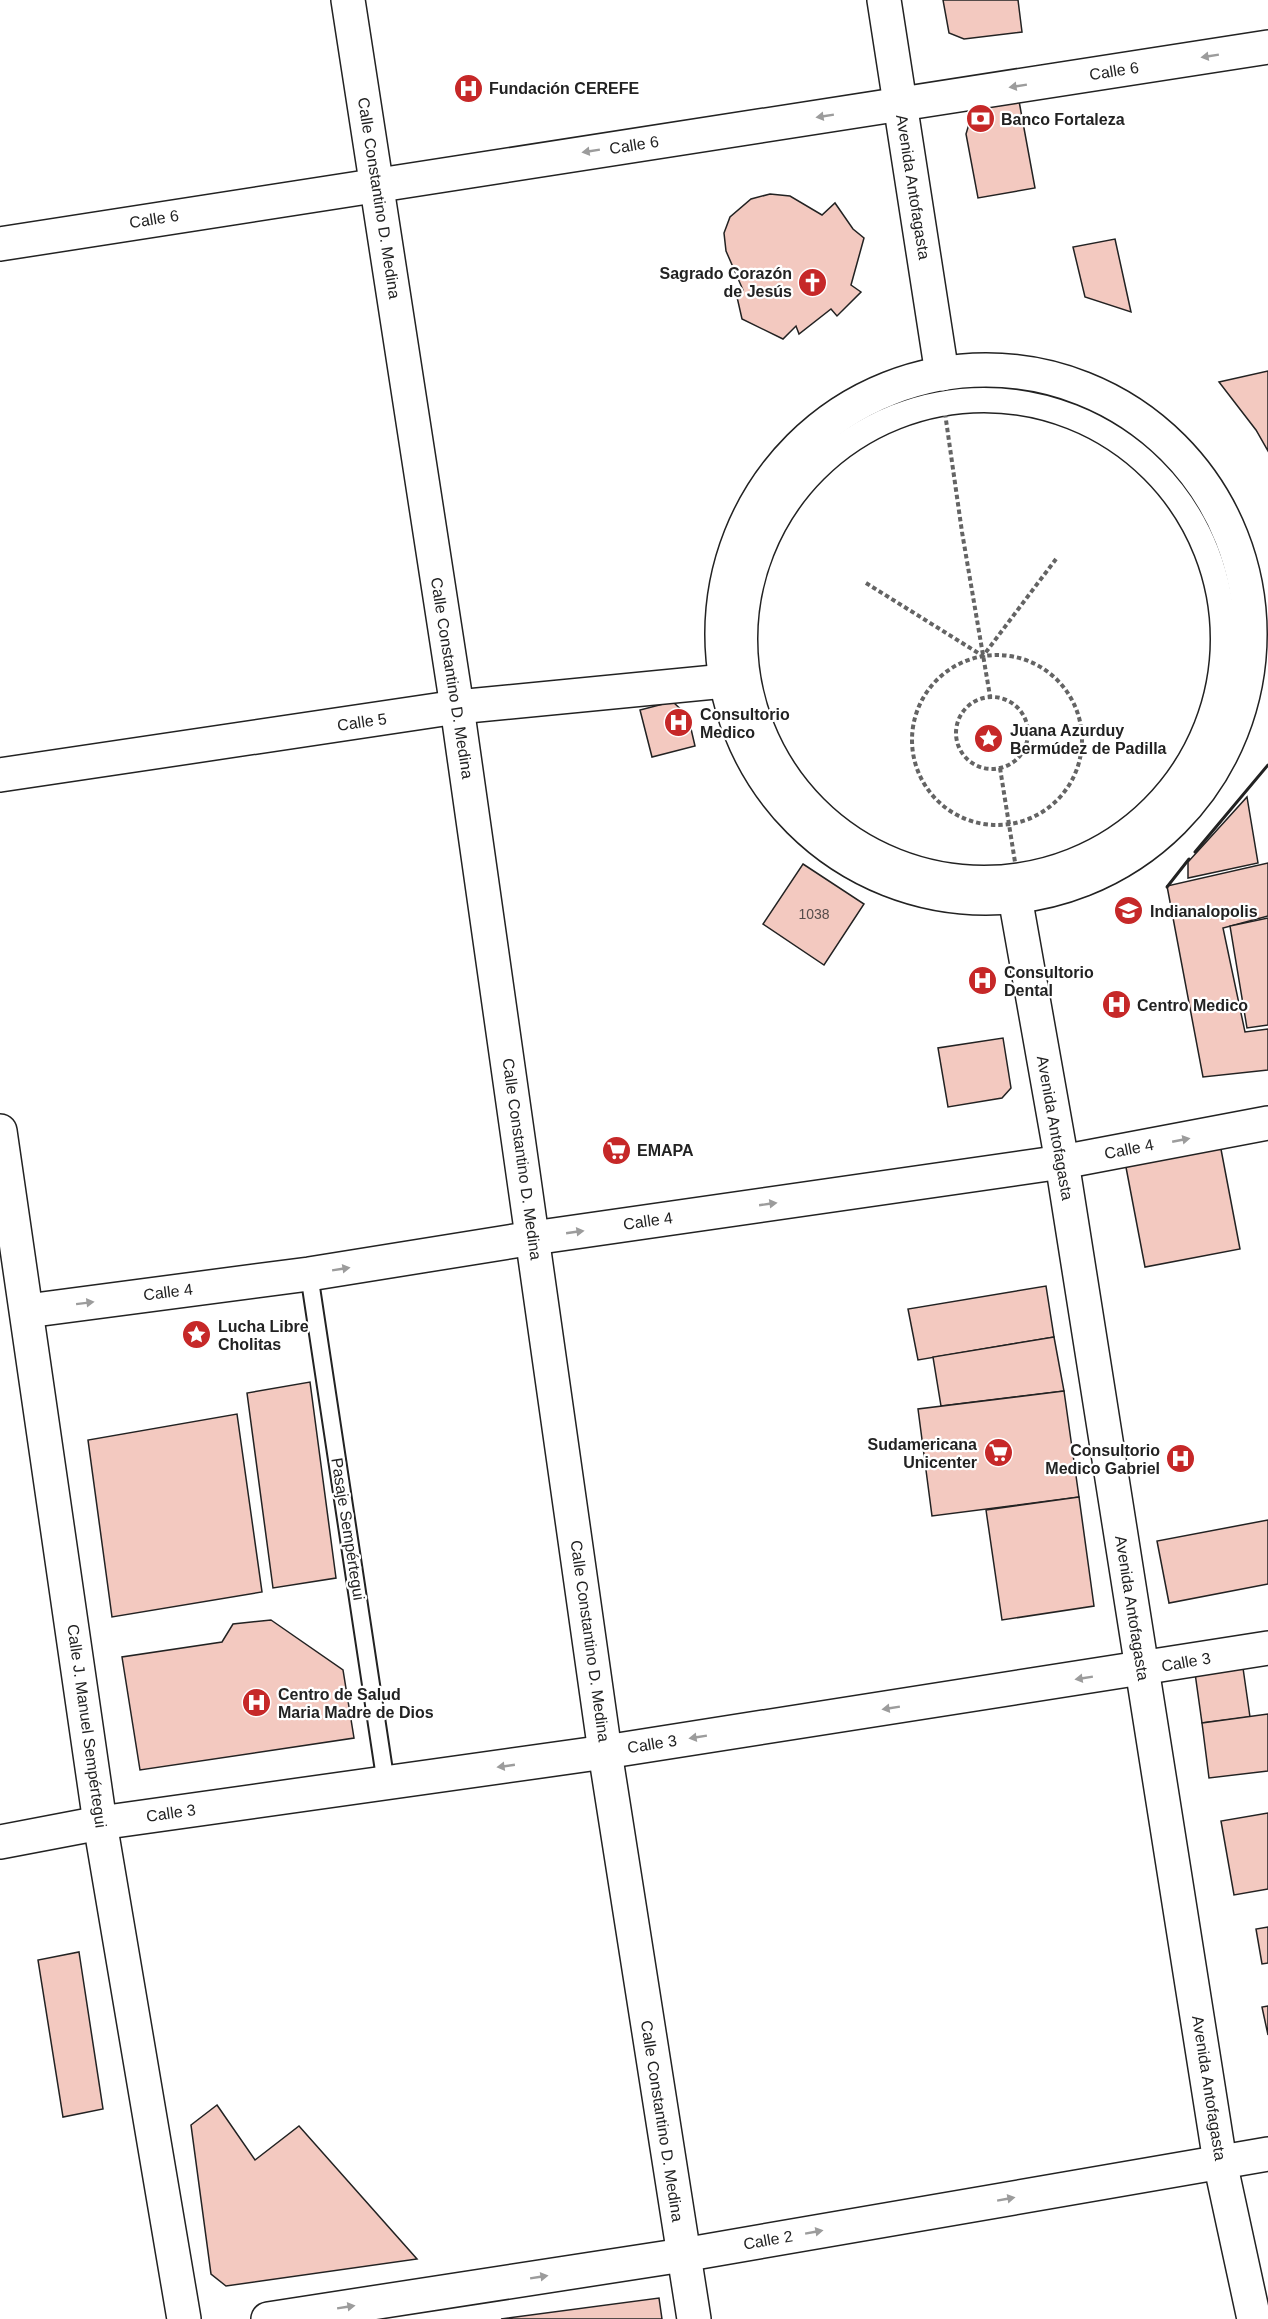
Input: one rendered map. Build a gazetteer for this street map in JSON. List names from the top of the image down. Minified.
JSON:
{"streets":{"street":["Calle 6","Avenida Antofagasta","Calle Constantino D. Medina","Calle 5","Calle 4","Calle 3","Calle J. Manuel Sempértegui","Calle 2"],"lane":["Pasaje Sempértegui"]},"crossings":[["Calle 6","Avenida Antofagasta"],["Calle 6","Calle Constantino D. Medina"],["Avenida Antofagasta","Calle 4"],["Avenida Antofagasta","Calle 3"],["Avenida Antofagasta","Calle 2"],["Calle Constantino D. Medina","Calle 5"],["Calle Constantino D. Medina","Calle 4"],["Calle Constantino D. Medina","Calle 3"],["Calle Constantino D. Medina","Calle 2"],["Calle 4","Pasaje Sempértegui"],["Calle 4","Calle J. Manuel Sempértegui"],["Pasaje Sempértegui","Calle 3"],["Calle 3","Calle J. Manuel Sempértegui"]],"one_way":["Calle 6","Calle 4","Calle 3","Calle 2"],"places":{"hospital":["Fundación CEREFE","Consultorio Medico","Consultorio Dental","Centro Medico","Consultorio Medico Gabriel","Centro de Salud Maria Madre de Dios"],"bank":["Banco Fortaleza"],"church":["Sagrado Corazón de Jesús"],"place":["Juana Azurduy Bermúdez de Padilla","Lucha Libre Cholitas"],"school or university":["Indianalopolis"],"supermarket":["EMAPA","Sudamericana Unicenter"]},"house_numbers":["1038"]}
